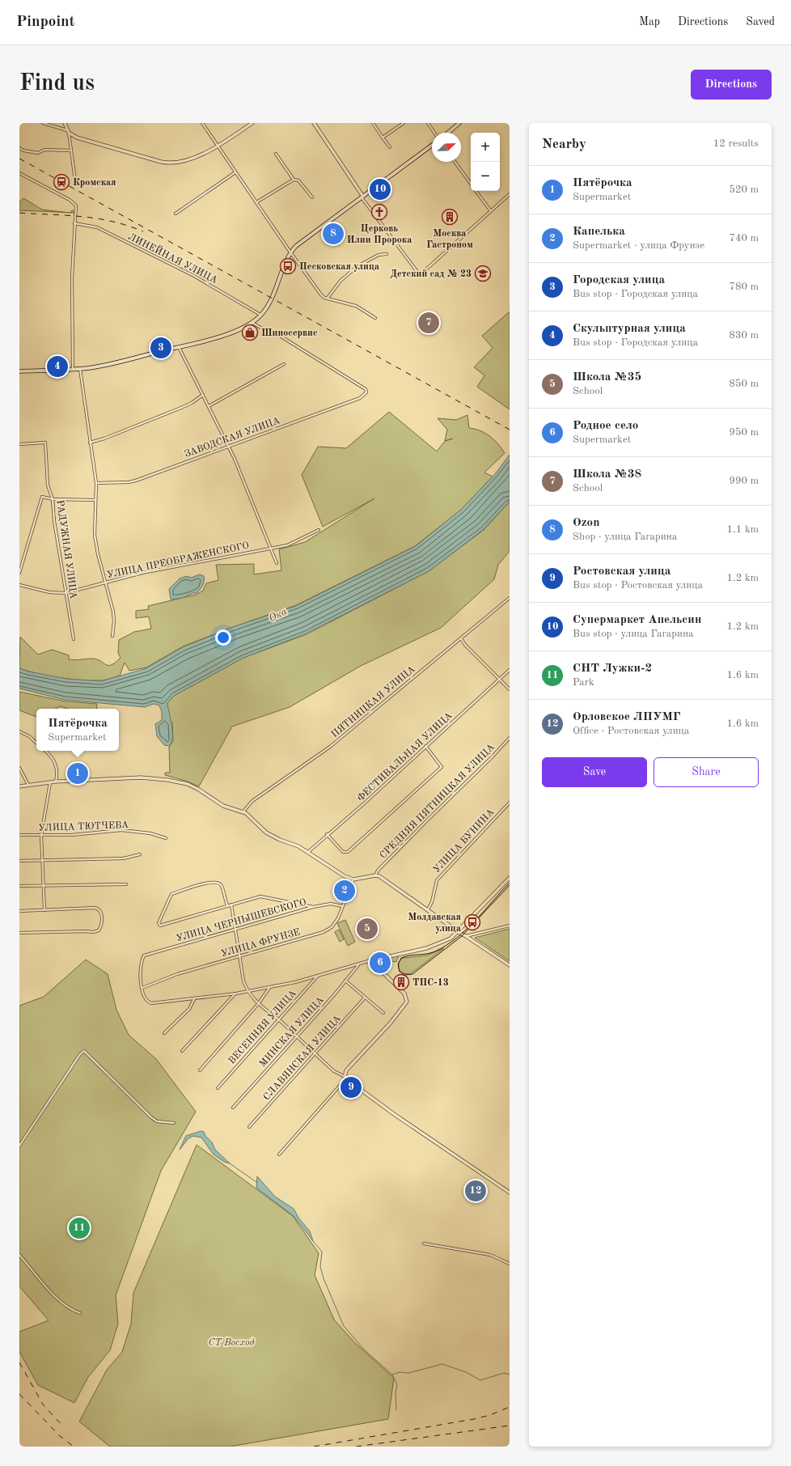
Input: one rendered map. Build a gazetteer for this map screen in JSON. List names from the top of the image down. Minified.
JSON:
{"streets":{"street":["ЛИНЕЙНАЯ УЛИЦА","ЗАВОДСКАЯ УЛИЦА","РАДУЖНАЯ УЛИЦА","УЛИЦА ПРЕОБРАЖЕНСКОГО","ПЯТНИЦКАЯ УЛИЦА","ФЕСТИВАЛЬНАЯ УЛИЦА","СРЕДНЯЯ ПЯТНИЦКАЯ УЛИЦА","УЛИЦА ТЮТЧЕВА","УЛИЦА БУНИНА","УЛИЦА ЧЕРНЫШЕВСКОГО","УЛИЦА ФРУНЗЕ","ВЕСЕННЯЯ УЛИЦА","МИНСКАЯ УЛИЦА","СЛАВЯНСКАЯ УЛИЦА"]},"crossings":[["РАДУЖНАЯ УЛИЦА","УЛИЦА ПРЕОБРАЖЕНСКОГО"],["УЛИЦА ЧЕРНЫШЕВСКОГО","УЛИЦА ФРУНЗЕ"]],"water":["Ока"],"parks":["СТ Восход"],"places":{"station":["Кромская"],"church":["Церковь Илии Пророка"],"building":["Москва Гастроном","ТПС-13"],"bus stop":["Песковская улица","Молдавская улица"],"school or university":["Детский сад № 23"],"shop":["Шиносервис"]},"north":"top right","page":{"header":"Pinpoint","nav":["Map","Directions","Saved"],"buttons":["Directions",["Save","Share"]],"title":"Find us","heading":["Nearby","12 results"],"map_buttons":["+","−"],"list":[{"mark":"1","name":"Пятёрочка","note":"Supermarket","value":"520 m"},{"mark":"2","name":"Капелька","note":"Supermarket · улица Фрунзе","value":"740 m"},{"mark":"3","name":"Городская улица","note":"Bus stop · Городская улица","value":"780 m"},{"mark":"4","name":"Скульптурная улица","note":"Bus stop · Городская улица","value":"830 m"},{"mark":"5","name":"Школа №35","note":"School","value":"850 m"},{"mark":"6","name":"Родное село","note":"Supermarket","value":"950 m"},{"mark":"7","name":"Школа №38","note":"School","value":"990 m"},{"mark":"8","name":"Ozon","note":"Shop · улица Гагарина","value":"1.1 km"},{"mark":"9","name":"Ростовская улица","note":"Bus stop · Ростовская улица","value":"1.2 km"},{"mark":"10","name":"Супермаркет Апельсин","note":"Bus stop · улица Гагарина","value":"1.2 km"},{"mark":"11","name":"СНТ Лужки-2","note":"Park","value":"1.6 km"},{"mark":"12","name":"Орловское ЛПУМГ","note":"Office · Ростовская улица","value":"1.6 km"}],"pins":["10","8","7","3","4","1","2","5","6","9","12","11"],"popup":["Пятёрочка","Supermarket"]}}
